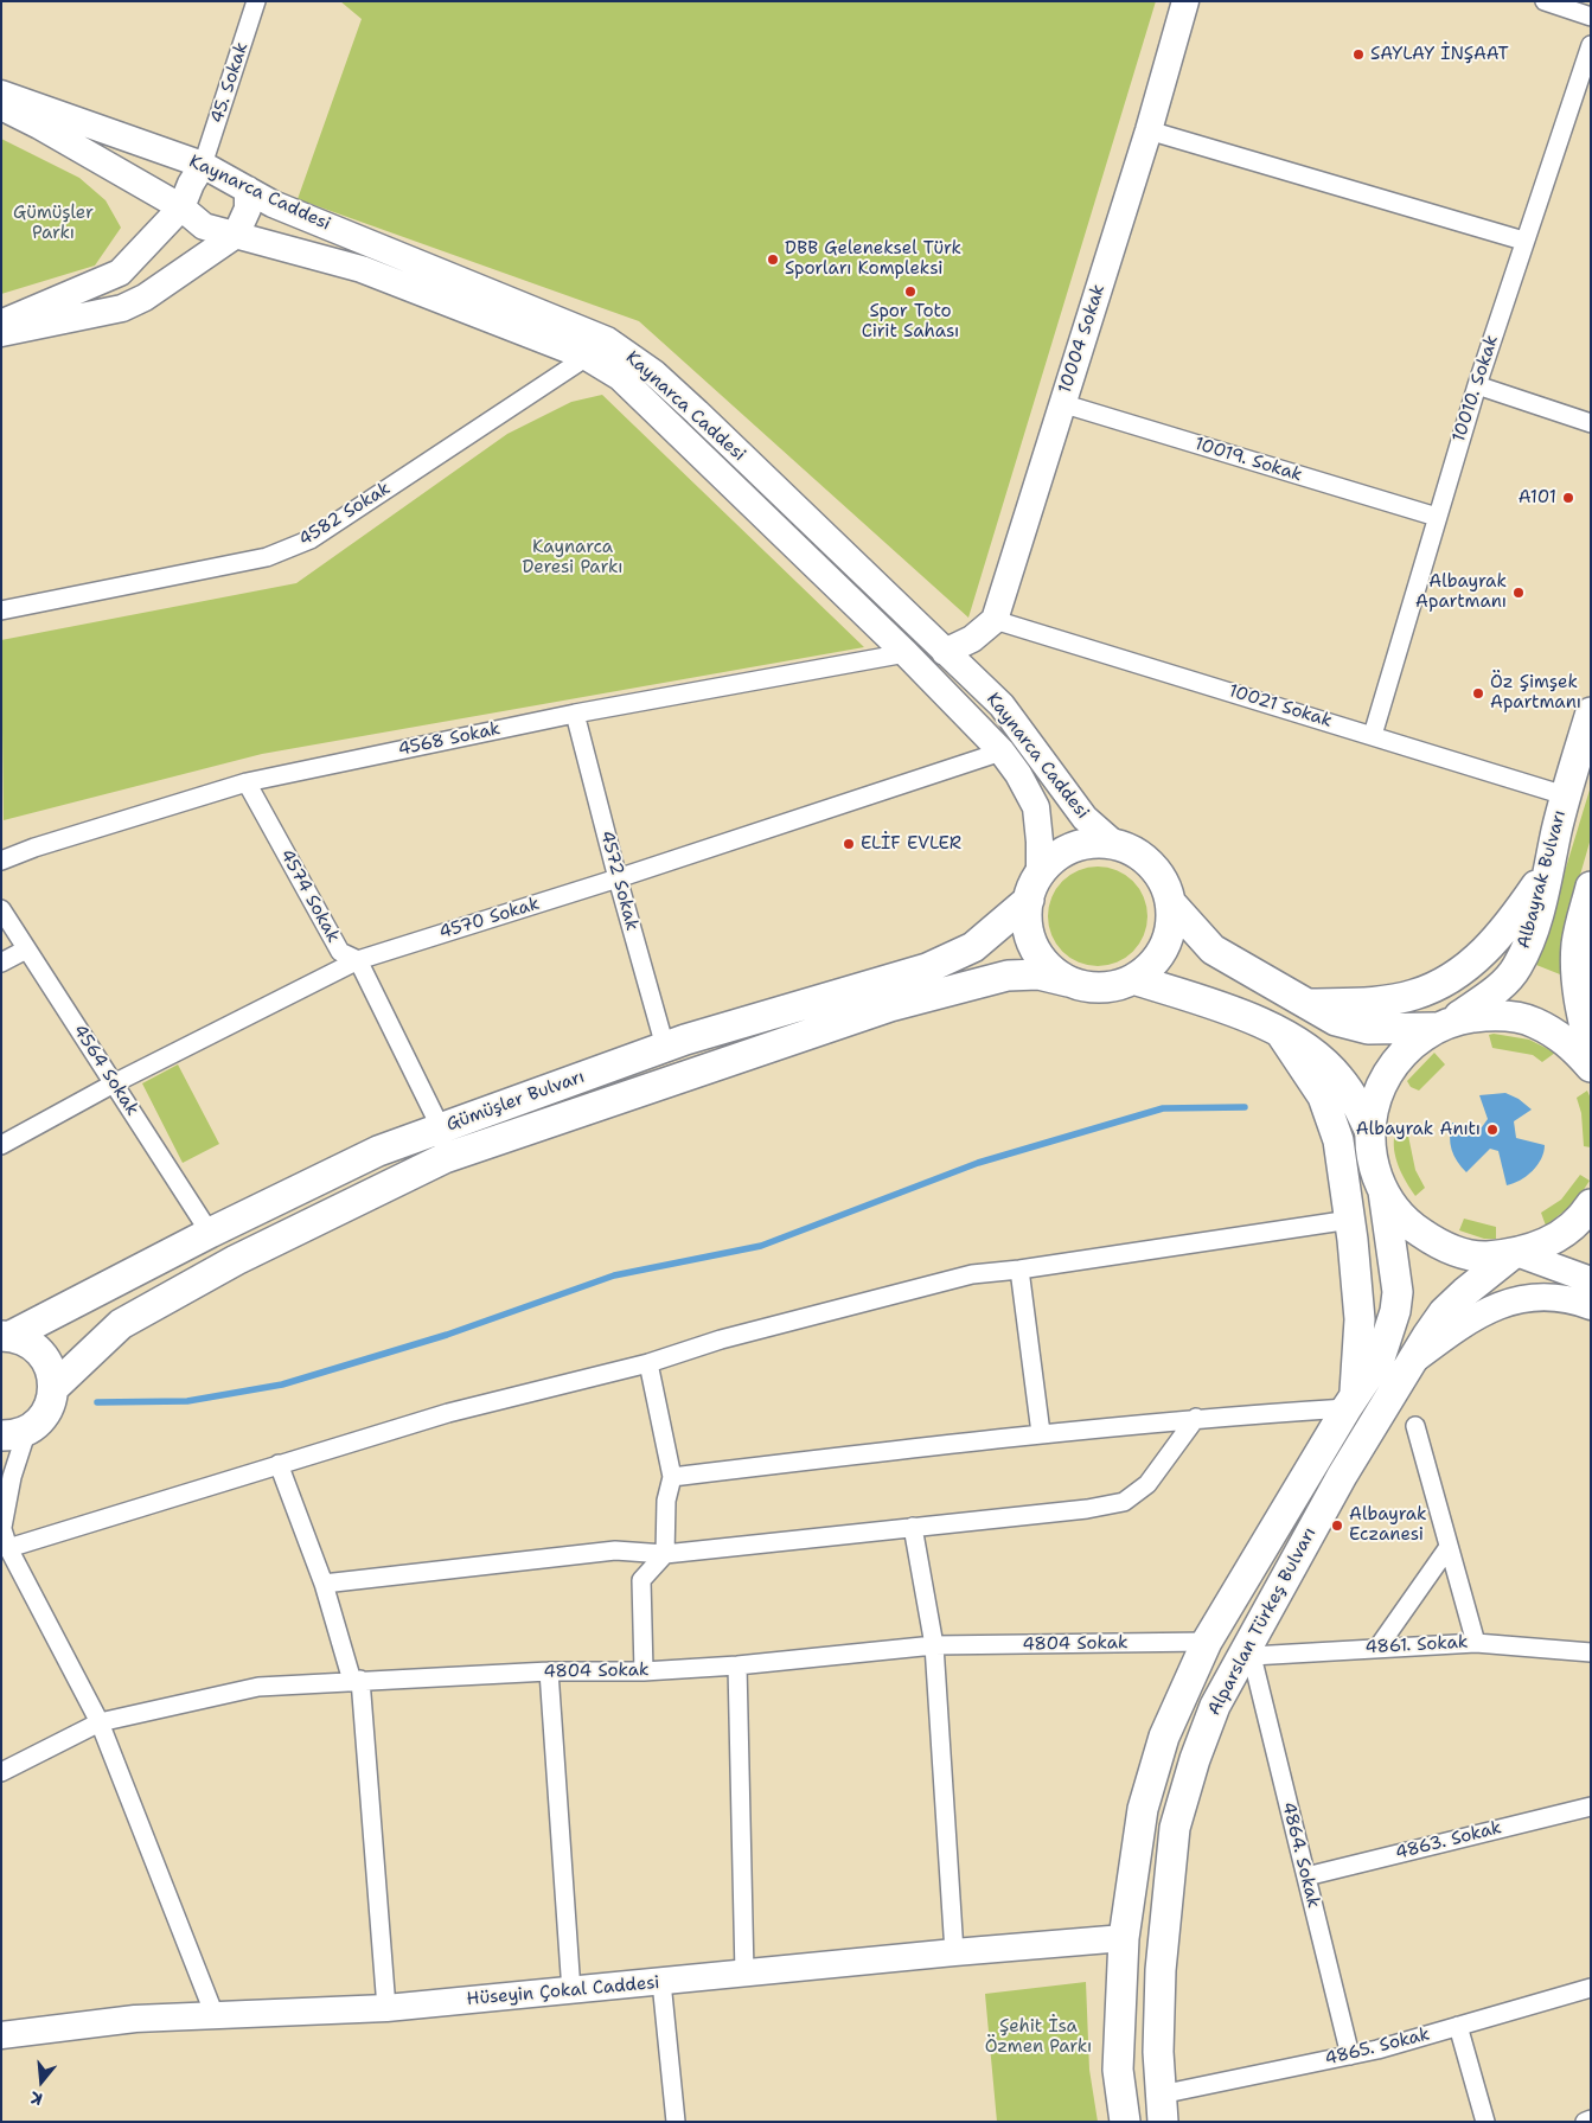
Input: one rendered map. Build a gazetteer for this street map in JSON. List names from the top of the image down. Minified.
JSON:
{"streets":{"main road":["Kaynarca Caddesi","10004 Sokak","Albayrak Bulvarı","Gümüşler Bulvarı","Alparslan Türkeş Bulvarı","Hüseyin Çokal Caddesi"],"street":["45. Sokak","10010. Sokak","10019. Sokak","4582 Sokak","10021 Sokak","4568 Sokak","4572 Sokak","4574 Sokak","4570 Sokak","4564 Sokak","4804 Sokak","4861. Sokak","4863. Sokak","4864. Sokak","4865. Sokak"]},"crossings":[["45. Sokak","Kaynarca Caddesi"],["Kaynarca Caddesi","4582 Sokak"],["Kaynarca Caddesi","4568 Sokak"],["Kaynarca Caddesi","Albayrak Bulvarı"],["Kaynarca Caddesi","4570 Sokak"],["Kaynarca Caddesi","Gümüşler Bulvarı"],["10004 Sokak","10019. Sokak"],["10004 Sokak","10021 Sokak"],["10010. Sokak","10019. Sokak"],["10010. Sokak","10021 Sokak"],["10021 Sokak","Albayrak Bulvarı"],["4568 Sokak","4572 Sokak"],["4568 Sokak","4574 Sokak"],["4572 Sokak","4570 Sokak"],["4572 Sokak","Gümüşler Bulvarı"],["4574 Sokak","4570 Sokak"],["4574 Sokak","Gümüşler Bulvarı"],["4570 Sokak","4564 Sokak"],["4564 Sokak","Gümüşler Bulvarı"],["Alparslan Türkeş Bulvarı","4804 Sokak"],["Alparslan Türkeş Bulvarı","4861. Sokak"],["Alparslan Türkeş Bulvarı","4864. Sokak"],["Alparslan Türkeş Bulvarı","Hüseyin Çokal Caddesi"],["Alparslan Türkeş Bulvarı","4865. Sokak"],["4861. Sokak","4864. Sokak"],["4863. Sokak","4864. Sokak"],["4864. Sokak","4865. Sokak"]],"parks":["Gümüşler Parkı","Kaynarca Deresi Parkı","Şehit İsa Özmen Parkı"],"places":["SAYLAY İNŞAAT","DBB Geleneksel Türk Sporları Kompleksi","Spor Toto Cirit Sahası","A101","Albayrak Apartmanı","Öz Şimşek Apartmanı","ELİF EVLER","Albayrak Anıtı","Albayrak Eczanesi"],"north":"bottom"}
